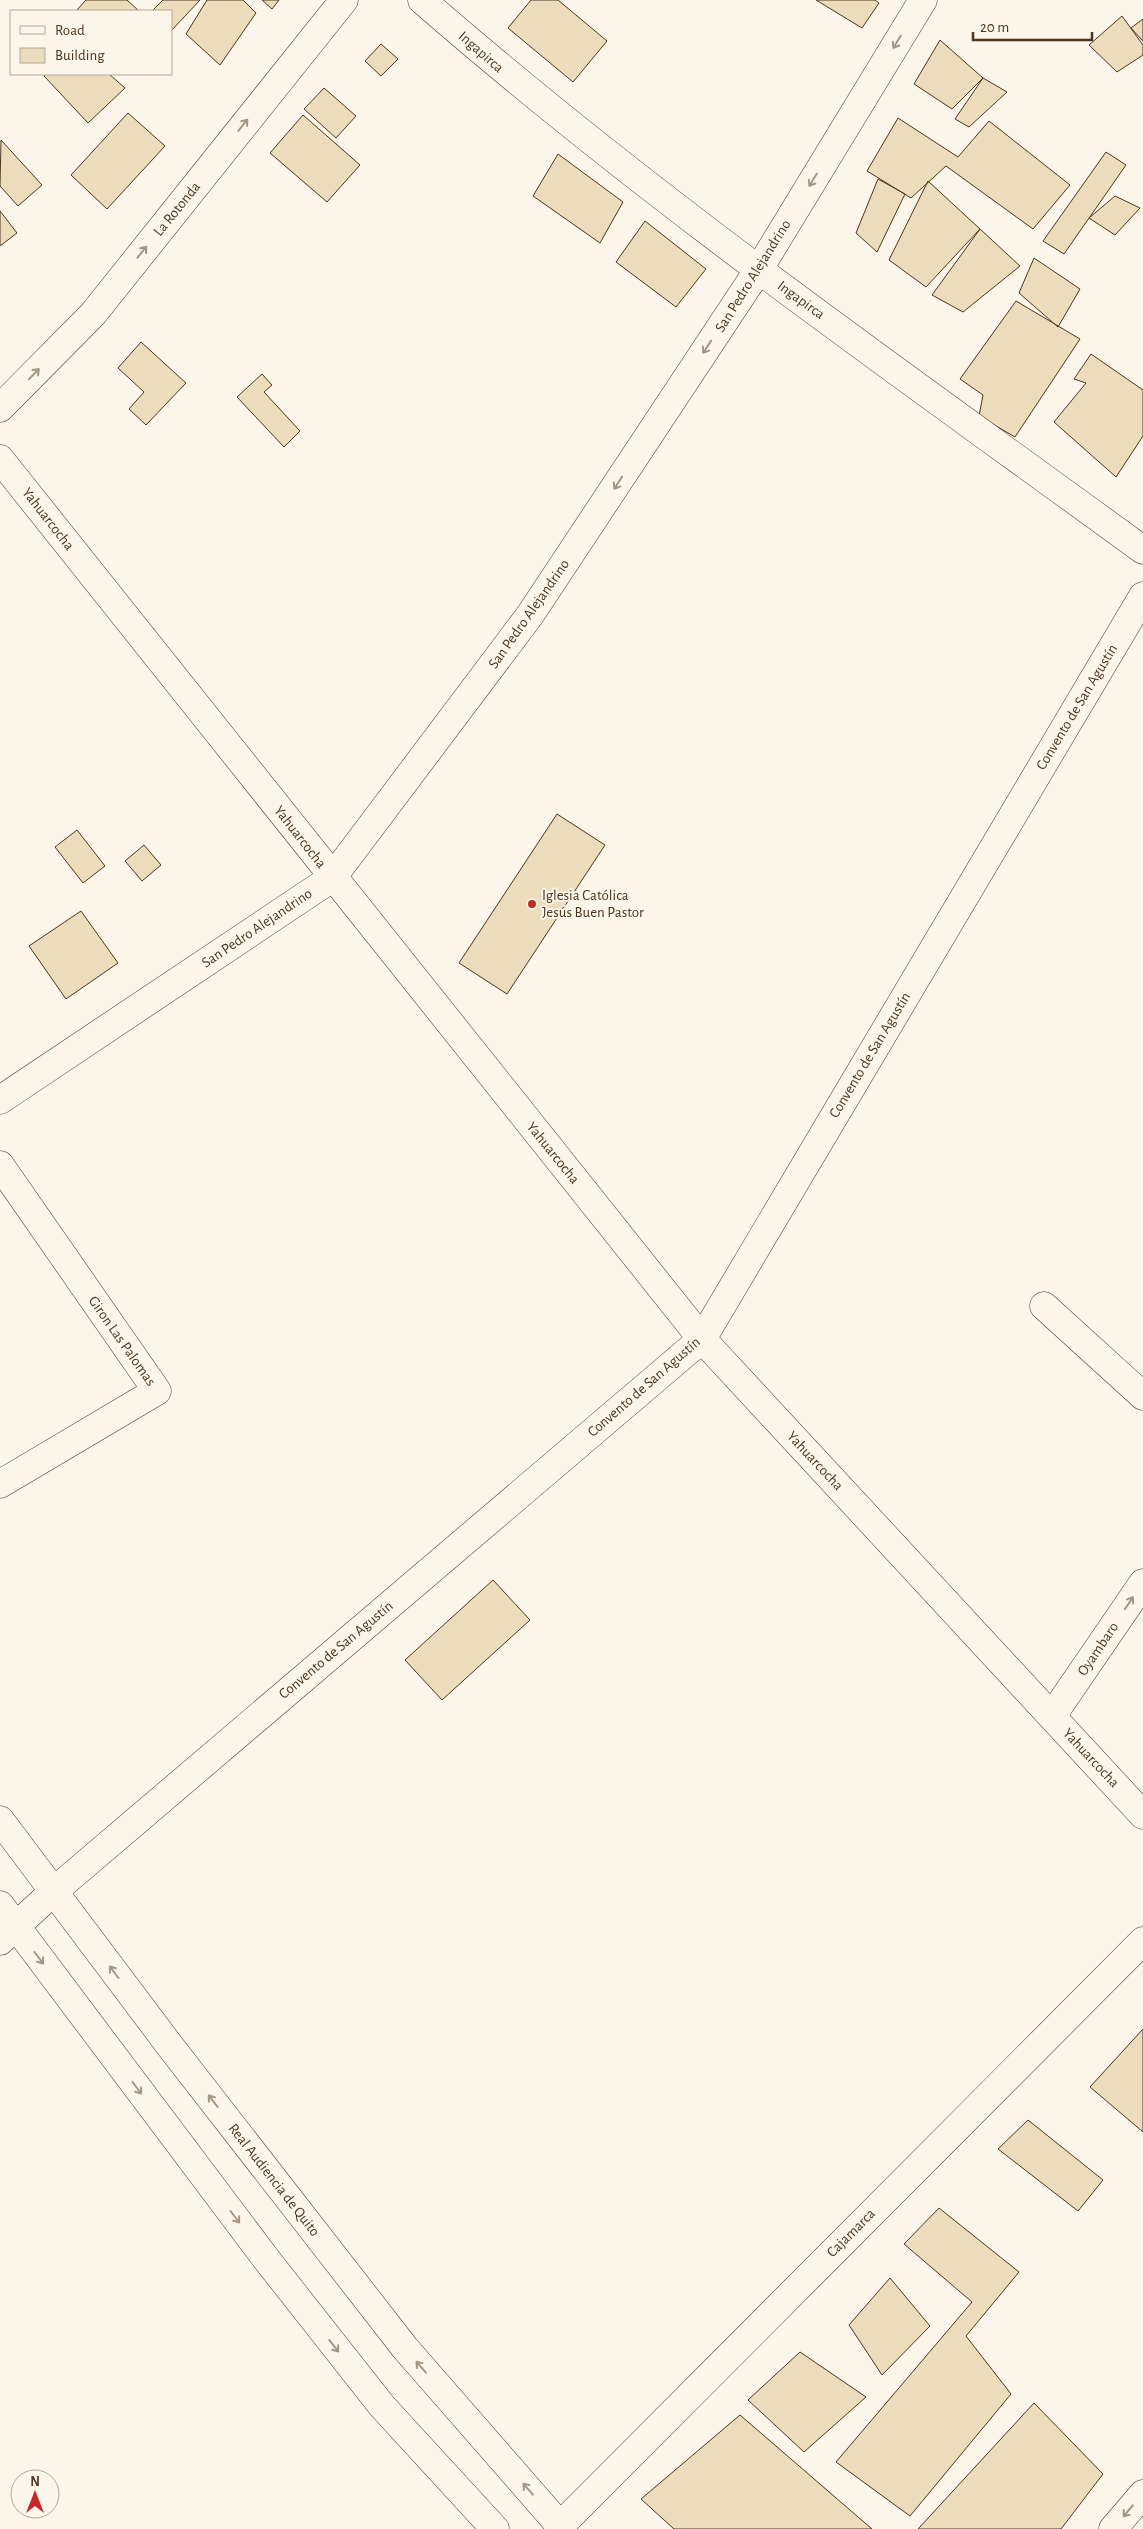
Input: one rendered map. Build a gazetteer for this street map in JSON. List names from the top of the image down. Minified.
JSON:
{"streets":{"street":["Ingapirca","La Rotonda","San Pedro Alejandrino","Yahuarcocha","Convento de San Agustín","Giron Las Palomas","Oyambaro","Real Audiencia de Quito","Cajamarca"]},"crossings":[["Ingapirca","San Pedro Alejandrino"],["San Pedro Alejandrino","Yahuarcocha"],["Yahuarcocha","Convento de San Agustín"],["Yahuarcocha","Oyambaro"],["Convento de San Agustín","Real Audiencia de Quito"],["Real Audiencia de Quito","Cajamarca"]],"one_way":["La Rotonda","San Pedro Alejandrino","Oyambaro"],"places":["Iglesia Católica Jesús Buen Pastor"],"legend":["Road","Building"],"scale_bar":"20 m","north":"top"}
